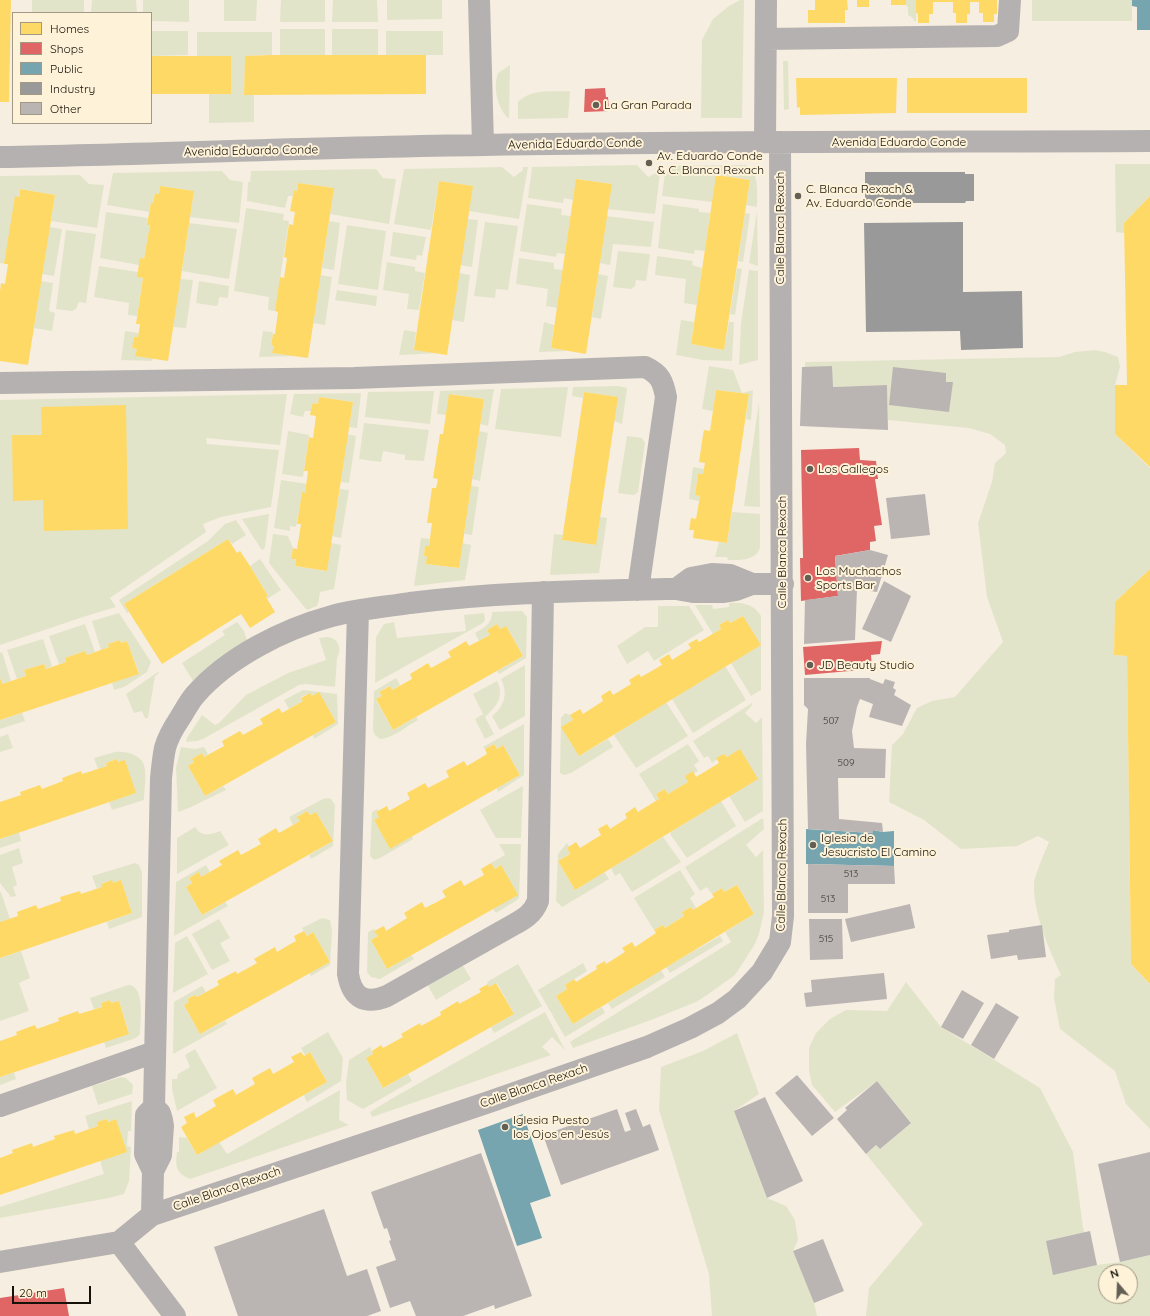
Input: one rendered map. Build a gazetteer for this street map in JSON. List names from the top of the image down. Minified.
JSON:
{"streets":{"street":["Avenida Eduardo Conde","Calle Blanca Rexach"]},"crossings":[["Avenida Eduardo Conde","Calle Blanca Rexach"]],"places":["La Gran Parada","Av. Eduardo Conde & C. Blanca Rexach","C. Blanca Rexach & Av. Eduardo Conde","Los Gallegos","Los Muchachos Sports Bar","JD Beauty Studio","Iglesia de Jesucristo El Camino","Iglesia Puesto los Ojos en Jesús"],"house_numbers":["507","509","513","513","515"],"legend":["Homes","Shops","Public","Industry","Other"],"scale_bar":"20 m","north":"top"}
